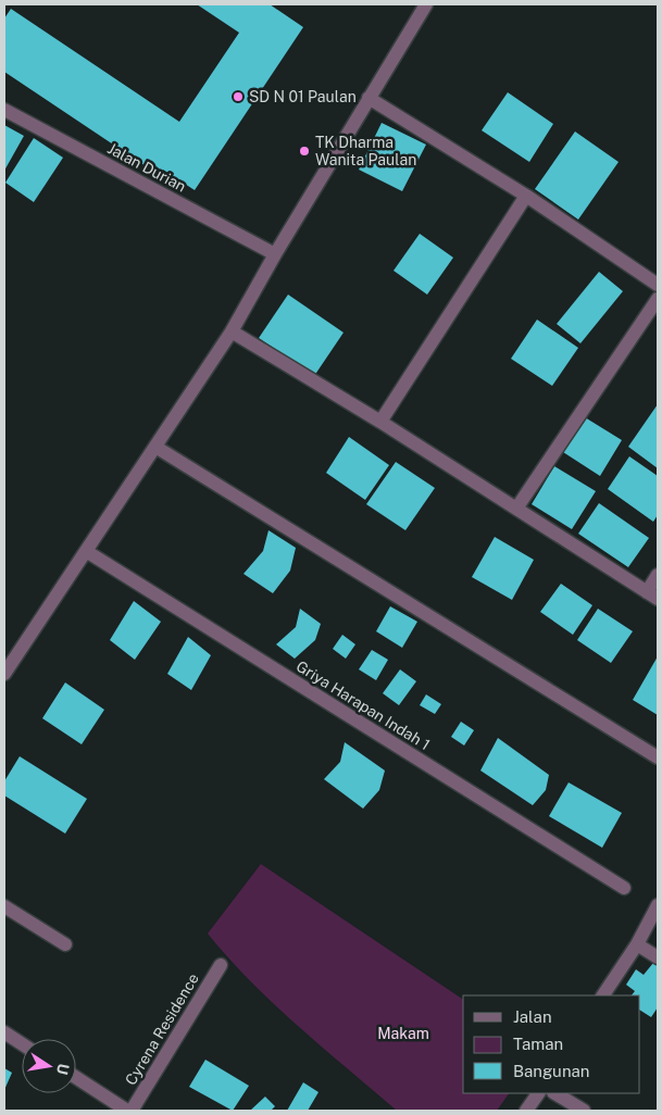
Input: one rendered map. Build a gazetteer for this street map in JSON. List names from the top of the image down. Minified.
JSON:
{"streets":{"street":["Jalan Durian","Griya Harapan Indah 1","Cyrena Residence"]},"parks":["Makam"],"places":["SD N 01 Paulan","TK Dharma Wanita Paulan"],"legend":["Jalan","Taman","Bangunan"],"north":"right"}
